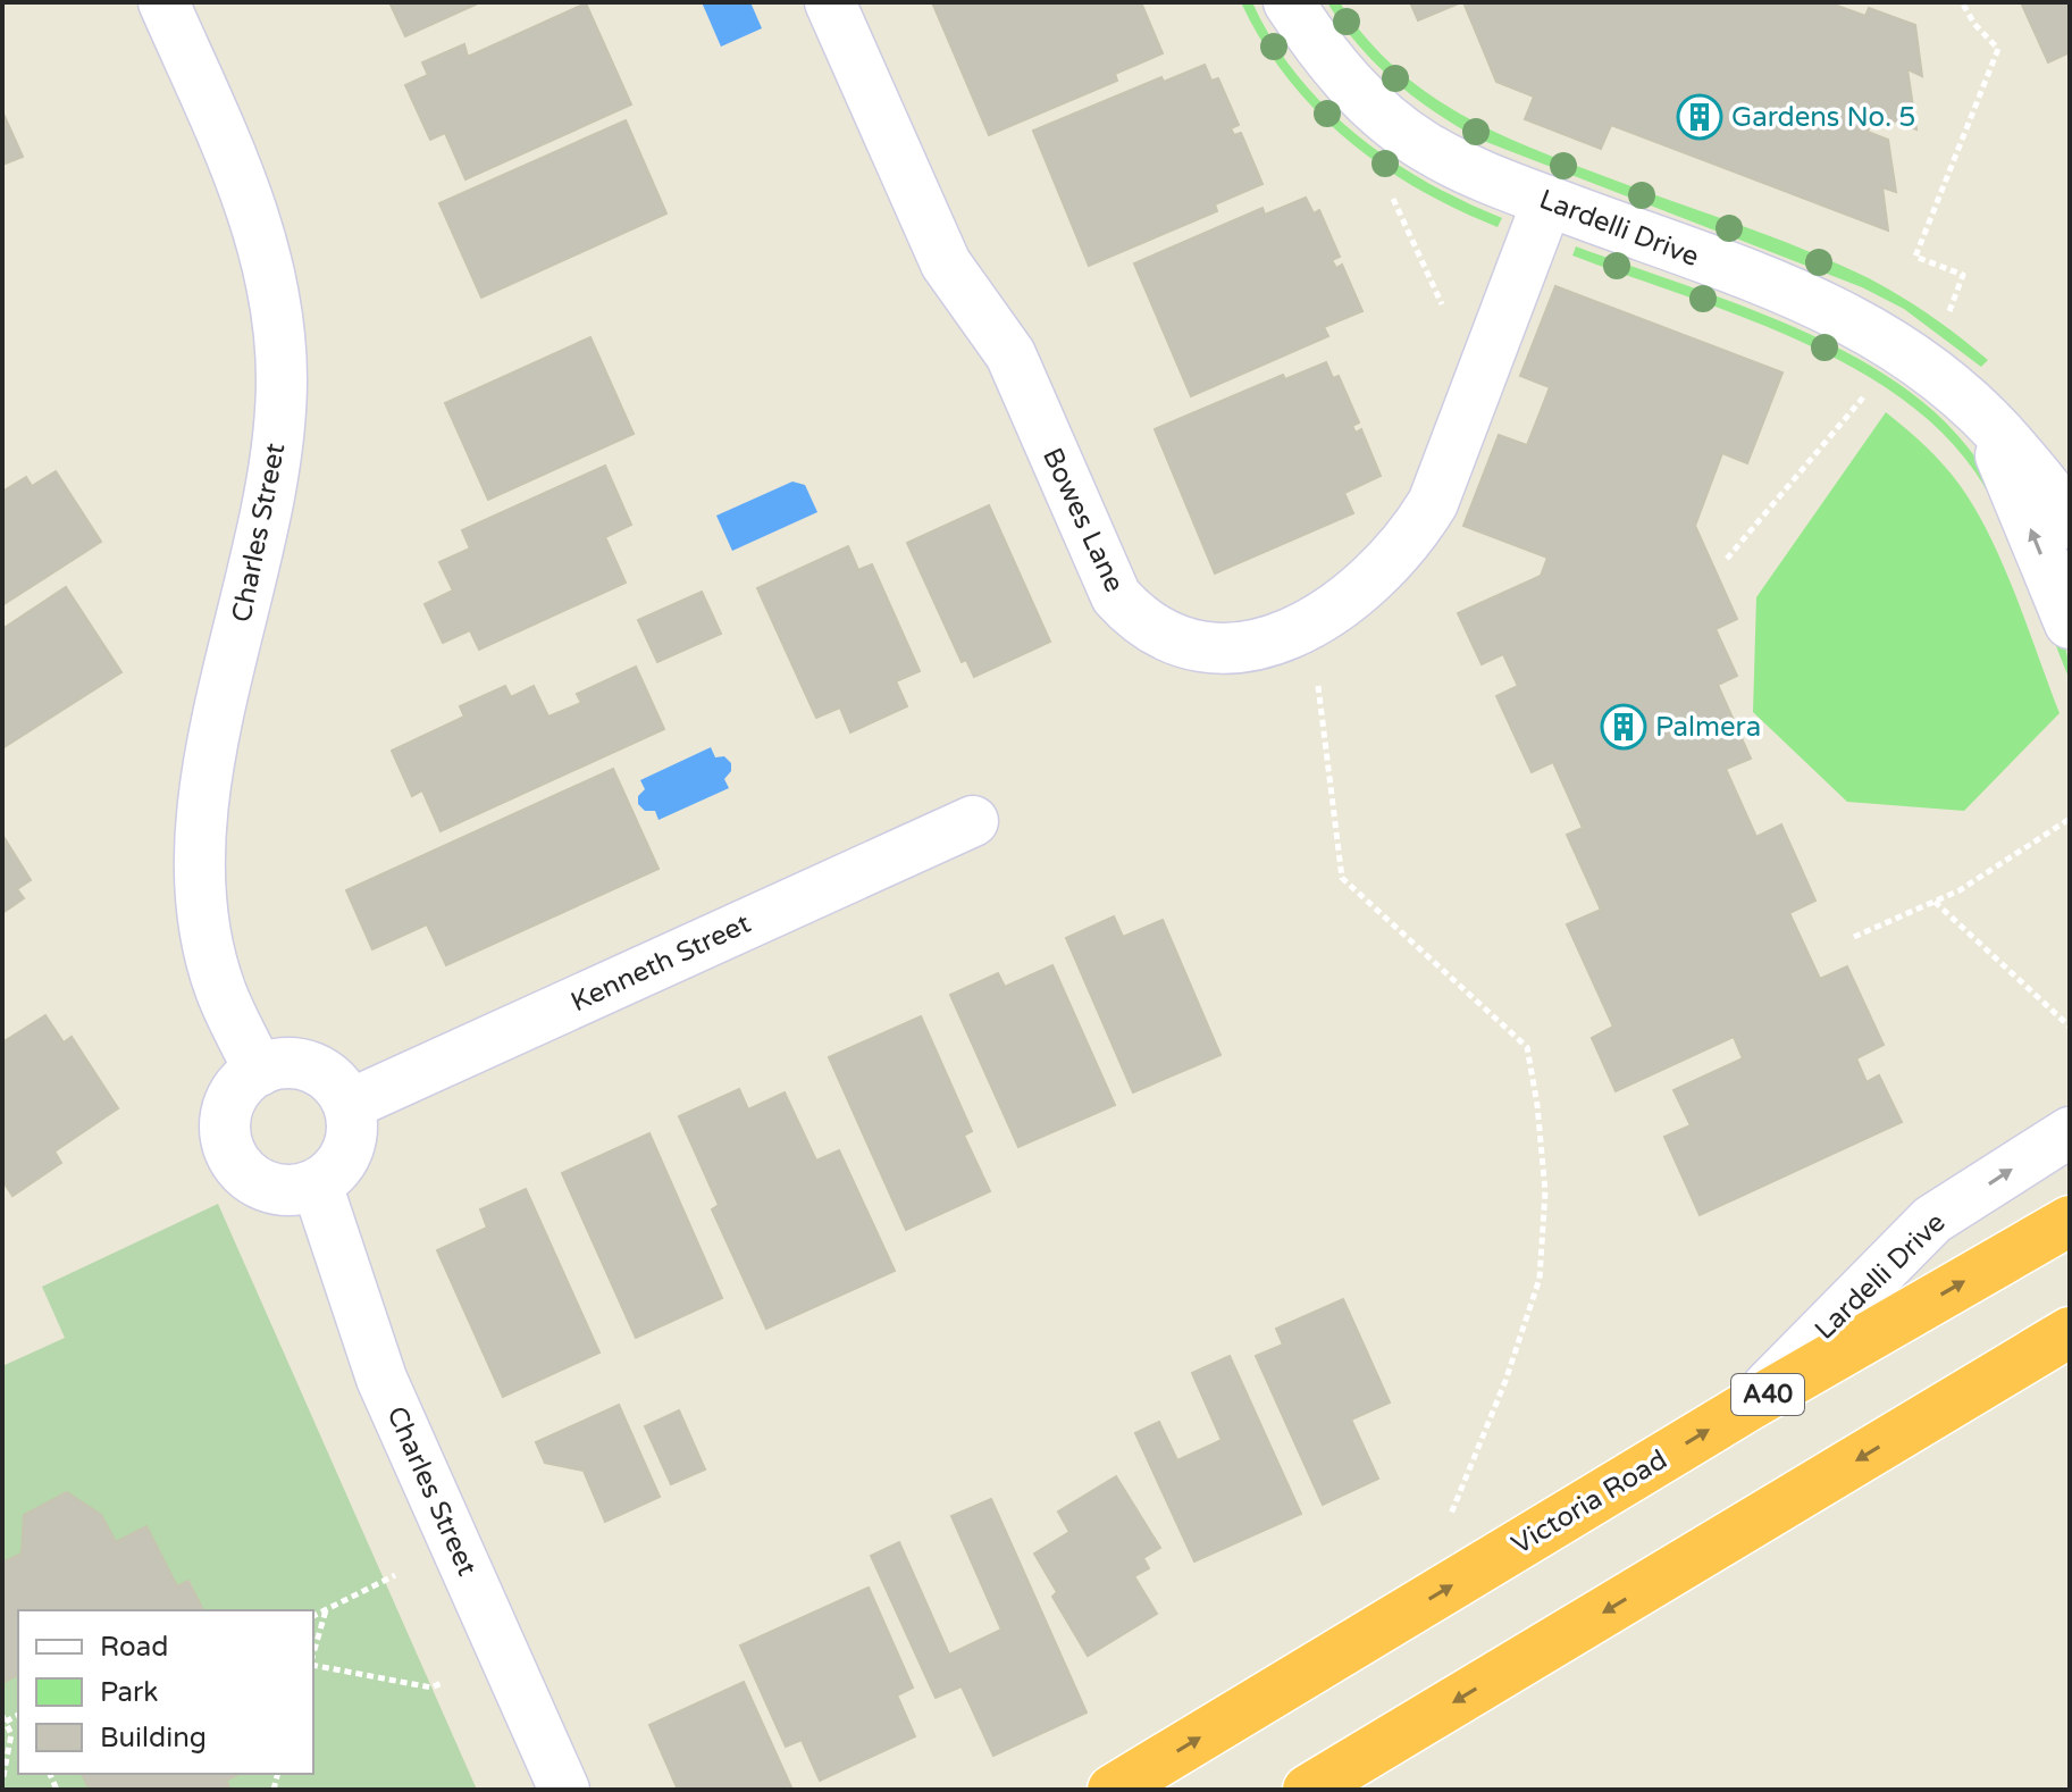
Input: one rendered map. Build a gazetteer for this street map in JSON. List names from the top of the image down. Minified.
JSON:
{"streets":{"highway":["A40","Victoria Road"],"street":["Lardelli Drive","Bowes Lane","Charles Street","Kenneth Street"]},"crossings":[["Lardelli Drive","Bowes Lane"],["Lardelli Drive","Victoria Road"],["Charles Street","Kenneth Street"]],"places":{"building":["Gardens No. 5","Palmera"]},"legend":["Road","Park","Building"]}
